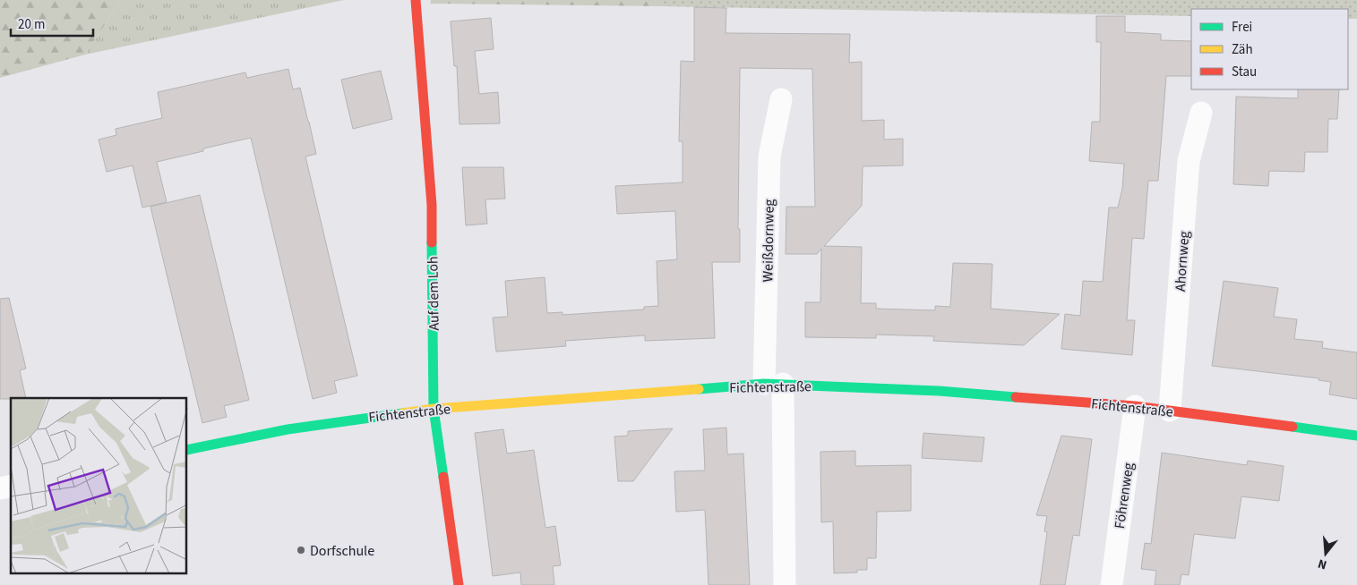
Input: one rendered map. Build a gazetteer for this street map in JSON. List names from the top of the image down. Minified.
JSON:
{"streets":{"street":["Weißdornweg","Ahornweg","Auf dem Loh","Fichtenstraße","Föhrenweg"]},"crossings":[["Weißdornweg","Fichtenstraße"],["Ahornweg","Fichtenstraße"],["Auf dem Loh","Fichtenstraße"],["Fichtenstraße","Föhrenweg"]],"places":["Dorfschule"],"legend":["Frei","Zäh","Stau"],"scale_bar":"20 m","north":"bottom"}
